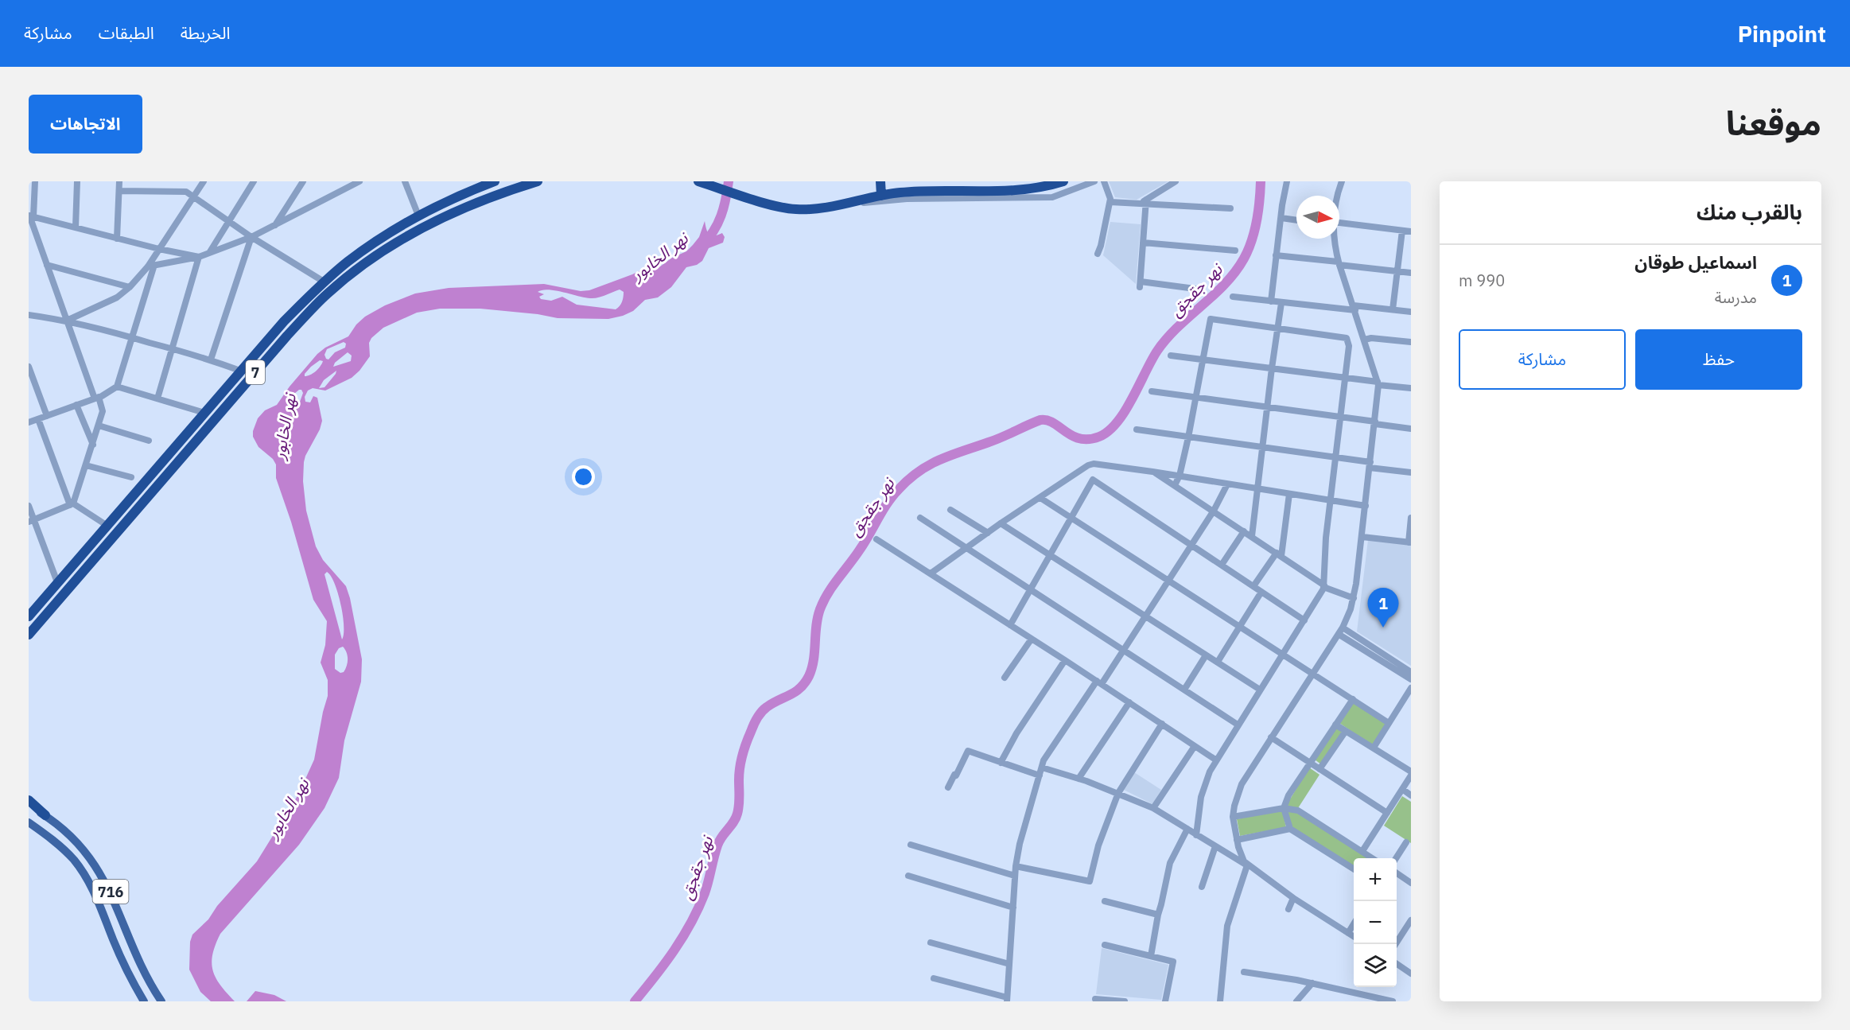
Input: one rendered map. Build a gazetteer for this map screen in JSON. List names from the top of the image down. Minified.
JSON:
{"streets":{"highway":["7"],"main road":["716"]},"water":["نهر الخابور","نهر جقجق"],"north":"right","page":{"header":"Pinpoint","nav":["الخريطة","الطبقات","مشاركة"],"title":"موقعنا","buttons":["الاتجاهات",["حفظ","مشاركة"]],"heading":"بالقرب منك","list":[{"mark":"1","name":"اسماعيل طوقان","note":"مدرسة","value":"990 m"}],"pins":"1","map_buttons":["+","−"]}}
